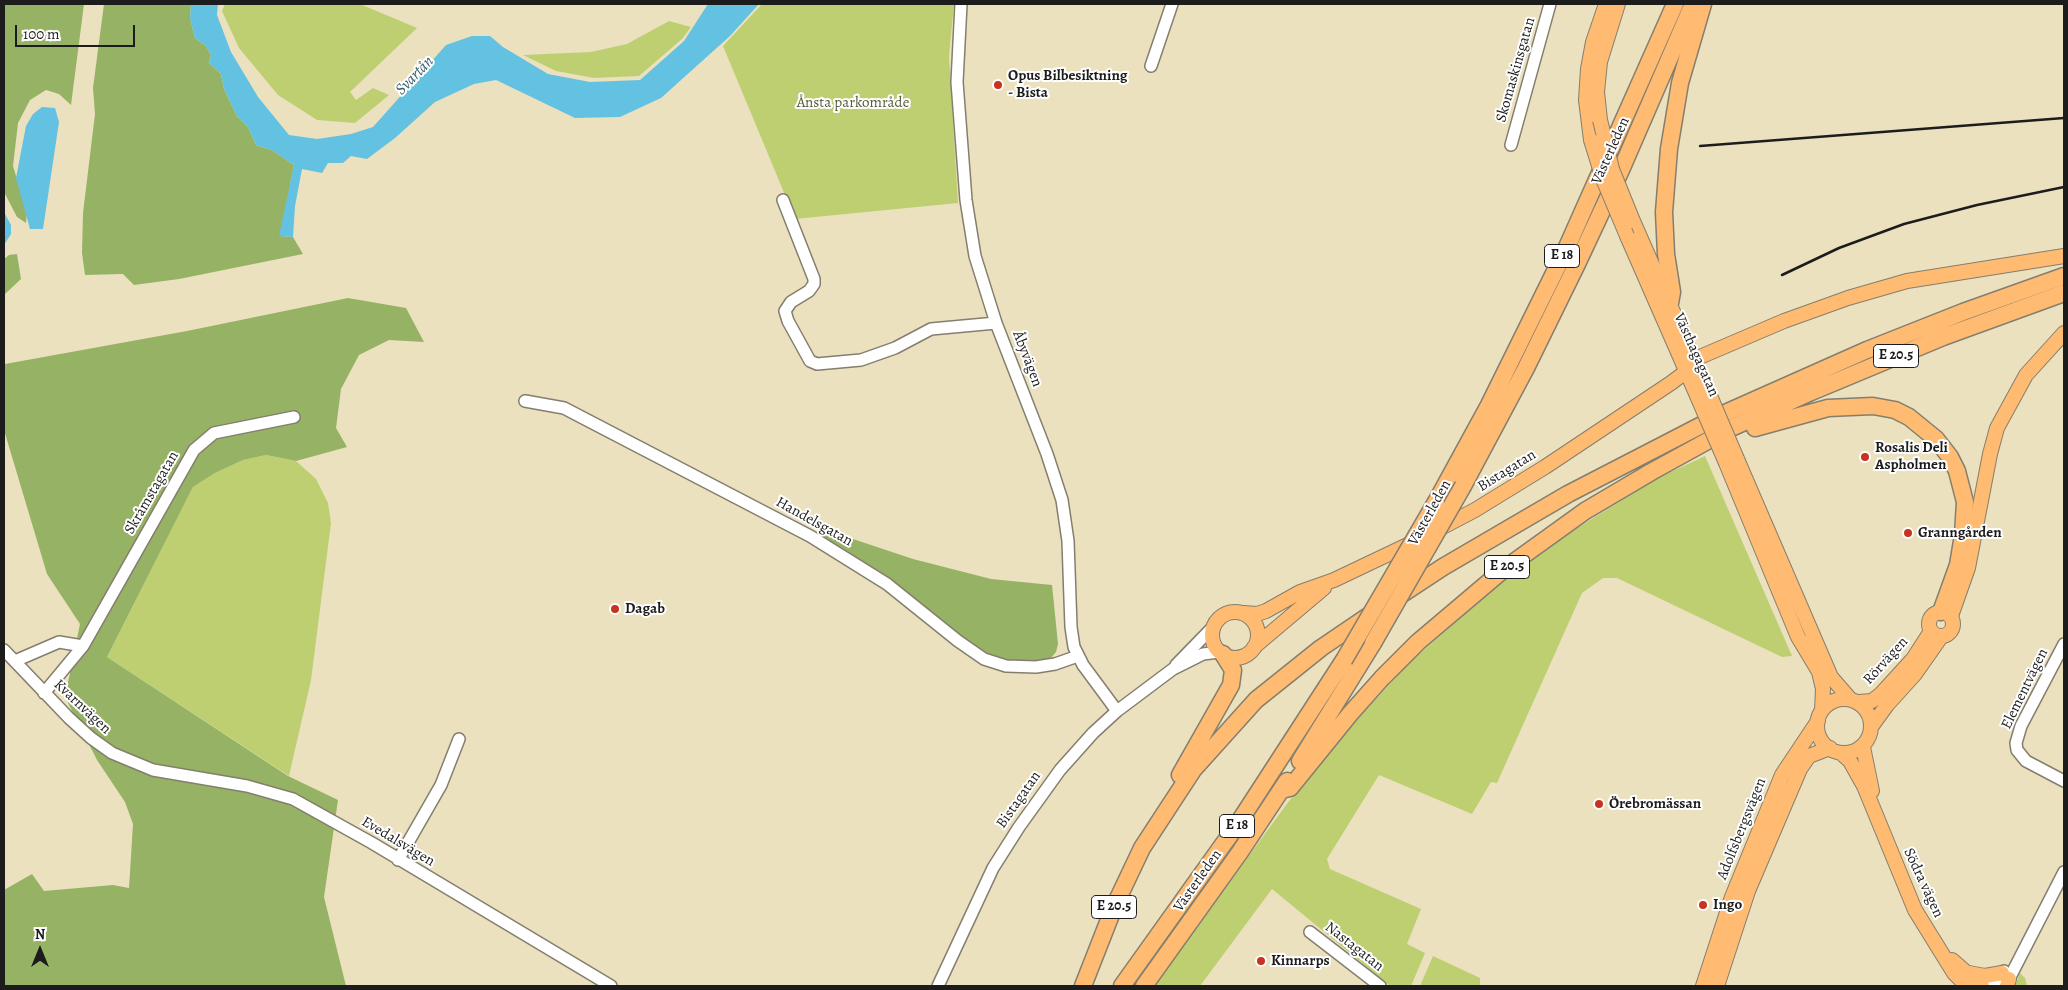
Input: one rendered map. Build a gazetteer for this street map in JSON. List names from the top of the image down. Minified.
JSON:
{"streets":{"highway":["Västerleden","E 18","E 20.5"],"main road":["Västhagagatan","Bistagatan","Rörvägen","Adolfsbergsvägen","Södra vägen"],"street":["Skomaskinsgatan","Åbyvägen","Skråmstagatan","Handelsgatan","Elementvägen","Kvarnvägen","Evedalsvägen","Nastagatan"]},"crossings":[["Västerleden","E 20.5"],["Västhagagatan","E 20.5"],["Västhagagatan","Bistagatan"],["Västhagagatan","Rörvägen"],["Västhagagatan","Adolfsbergsvägen"],["Västhagagatan","Södra vägen"],["E 20.5","Bistagatan"],["E 20.5","Rörvägen"],["E 20.5","Adolfsbergsvägen"],["E 20.5","Södra vägen"],["Åbyvägen","Bistagatan"],["Åbyvägen","Handelsgatan"],["Skråmstagatan","Kvarnvägen"],["Rörvägen","Adolfsbergsvägen"],["Rörvägen","Södra vägen"],["Kvarnvägen","Evedalsvägen"],["Adolfsbergsvägen","Södra vägen"]],"water":["Svartån"],"parks":["Ånsta parkområde"],"places":["Opus Bilbesiktning - Bista","Rosalis Deli Aspholmen","Granngården","Dagab","Örebromässan","Ingo","Kinnarps"],"scale_bar":"100 m","north":"top"}
